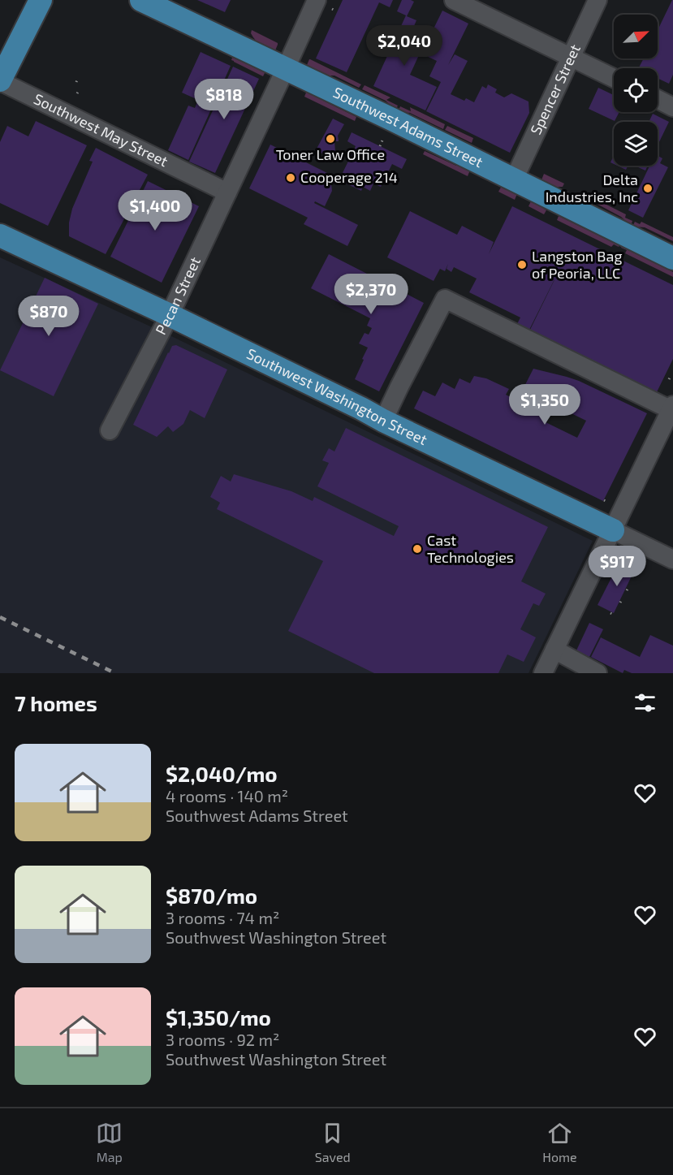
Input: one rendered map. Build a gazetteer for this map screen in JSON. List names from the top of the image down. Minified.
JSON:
{"streets":{"main road":["Southwest Adams Street","Southwest Washington Street"],"street":["Spencer Street","Southwest May Street","Pecan Street"]},"crossings":[["Spencer Street","Southwest Adams Street"],["Southwest Adams Street","Pecan Street"],["Southwest May Street","Pecan Street"],["Pecan Street","Southwest Washington Street"]],"places":["Toner Law Office","Cooperage 214","Delta Industries, Inc","Langston Bag of Peoria, LLC","Cast Technologies"],"north":"top right","page":{"price":["$2,040","$818","$1,400","$2,370","$870","$1,350","$917"],"heading":"7 homes","list":[{"name":"$2,040/mo","note":"4 rooms · 140 m² · Southwest Adams Street"},{"name":"$870/mo","note":"3 rooms · 74 m² · Southwest Washington Street"},{"name":"$1,350/mo","note":"3 rooms · 92 m² · Southwest Washington Street"}],"tabs":["Map","Saved","Home"]}}
